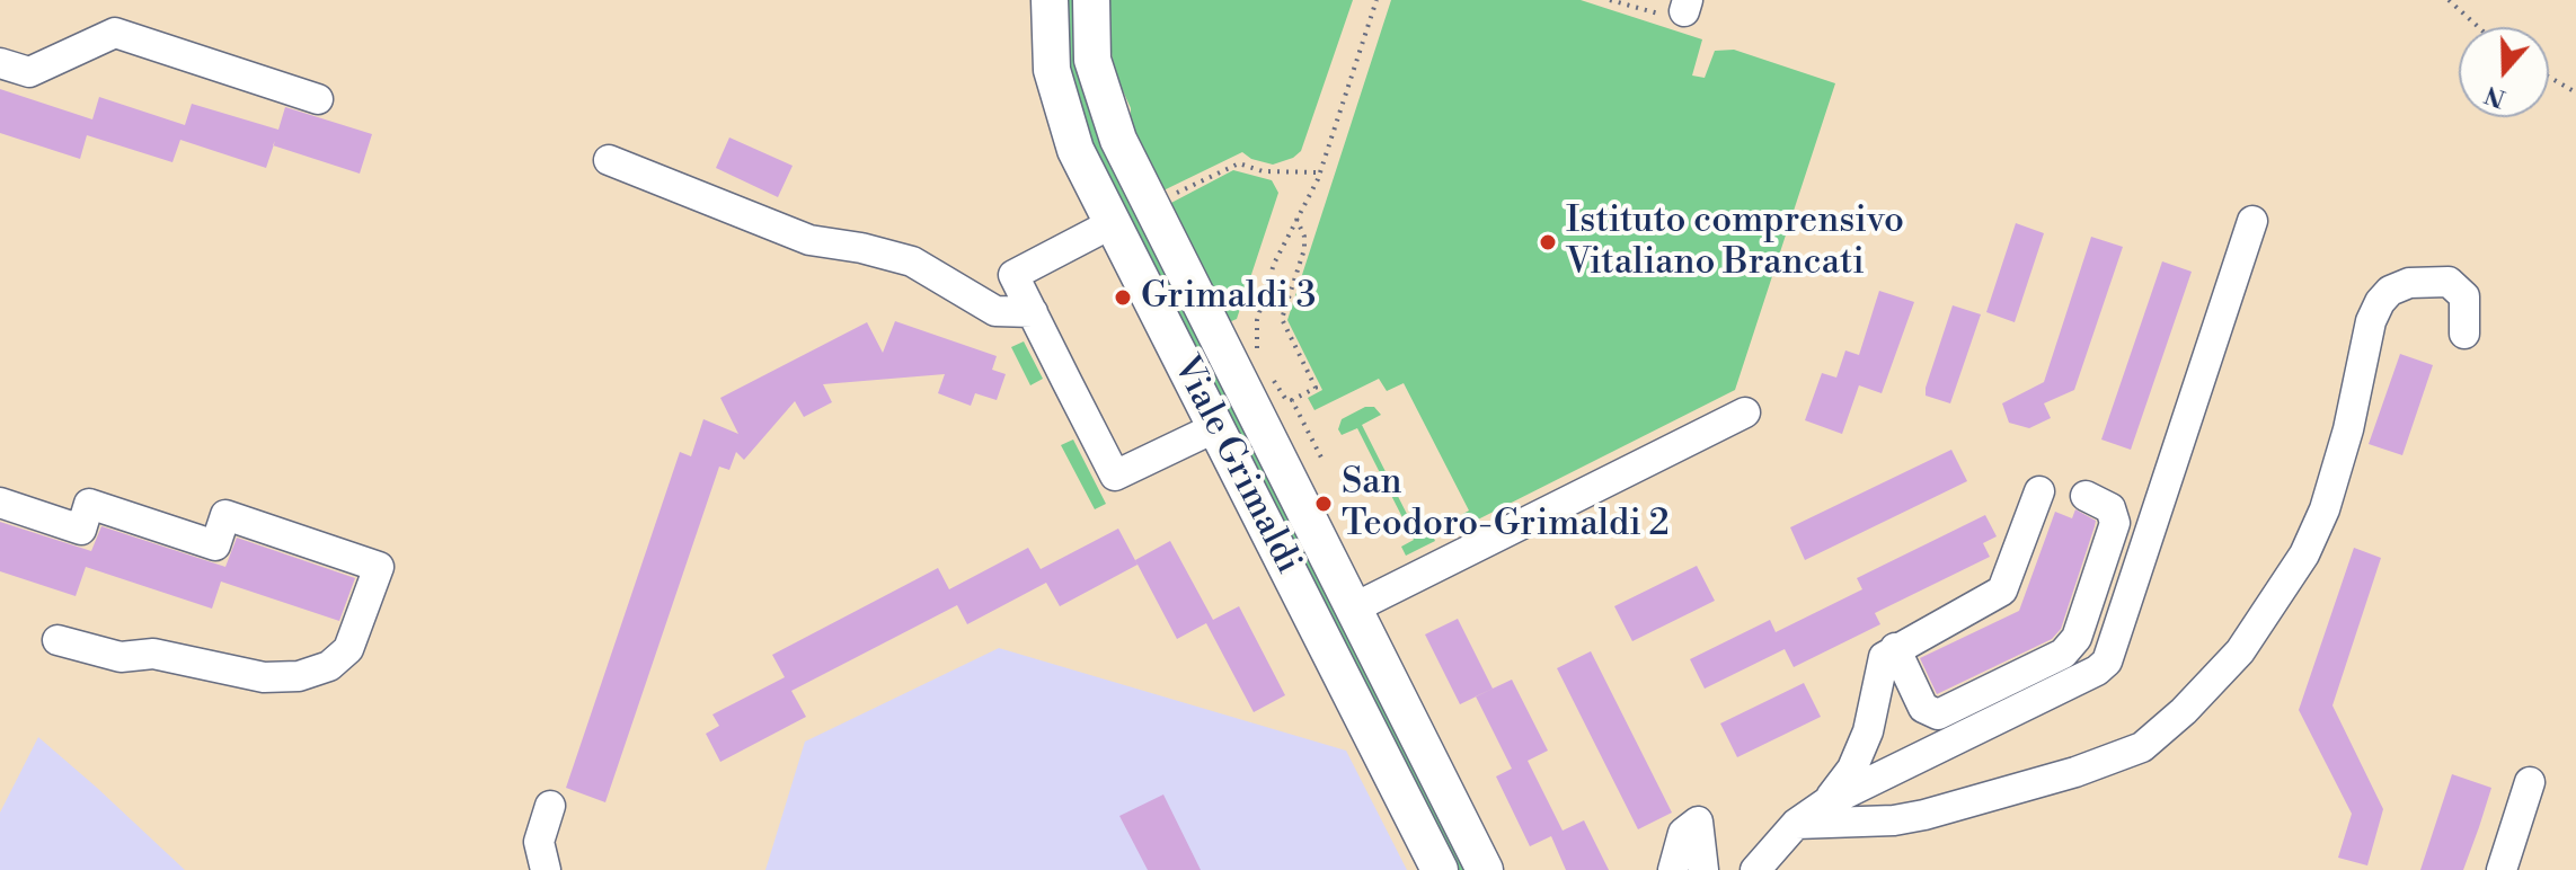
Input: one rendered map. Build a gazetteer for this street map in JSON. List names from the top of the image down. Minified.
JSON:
{"streets":{"main road":["Viale Grimaldi"]},"places":["Istituto comprensivo Vitaliano Brancati","Grimaldi 3","San Teodoro-Grimaldi 2"],"north":"bottom"}
